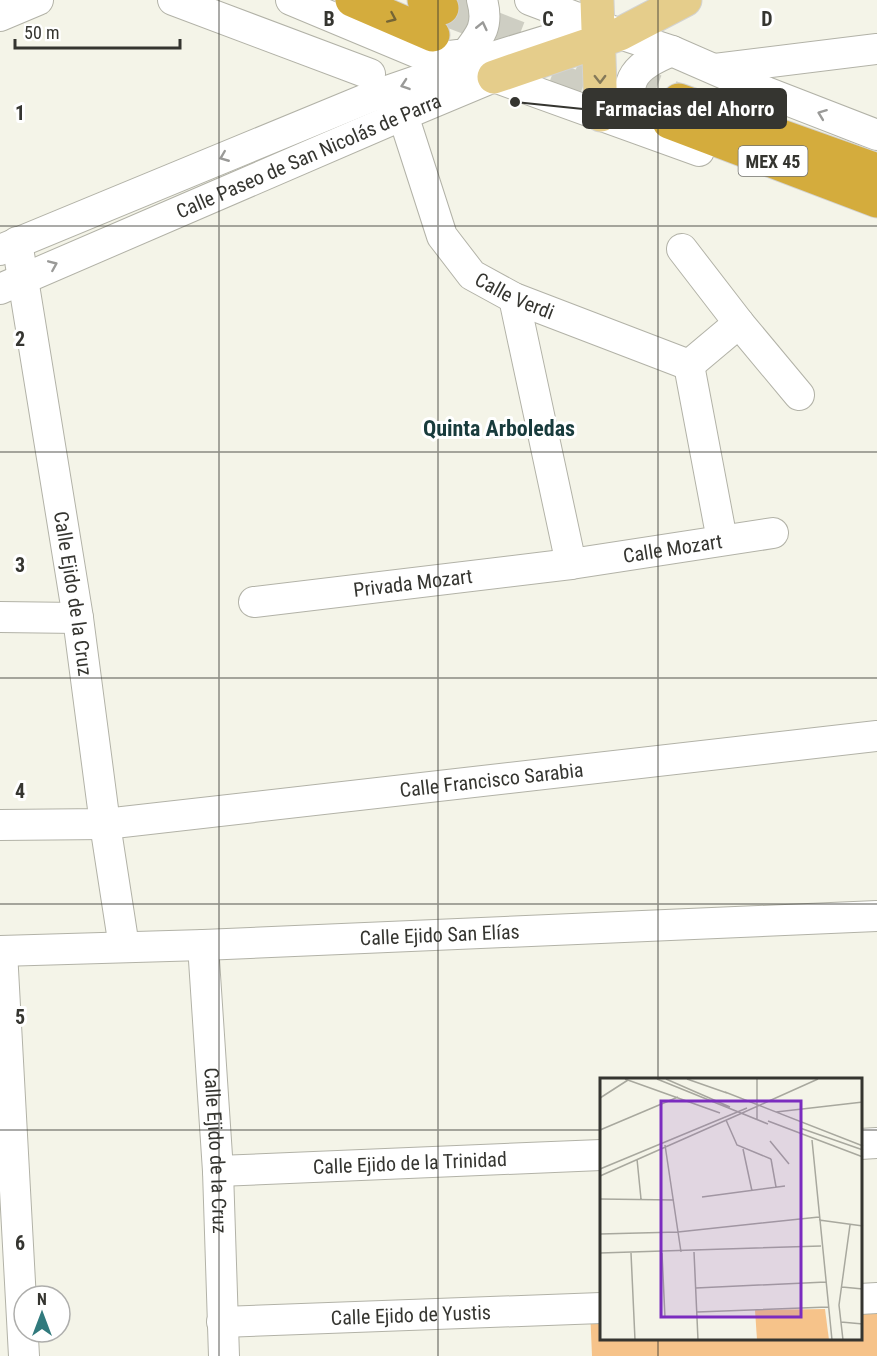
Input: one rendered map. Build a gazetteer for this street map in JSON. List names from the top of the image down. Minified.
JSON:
{"streets":{"highway":["MEX 45"],"main road":["Calle Paseo de San Nicolás de Parra"],"street":["Calle Verdi","Calle Mozart","Privada Mozart","Calle Ejido de la Cruz","Calle Francisco Sarabia","Calle Ejido San Elías","Calle Ejido de la Trinidad","Calle Ejido de Yustis"]},"crossings":[["Calle Paseo de San Nicolás de Parra","Calle Verdi"],["Calle Paseo de San Nicolás de Parra","Calle Ejido de la Cruz"],["Calle Mozart","Privada Mozart"],["Calle Ejido de la Cruz","Calle Francisco Sarabia"],["Calle Ejido de la Cruz","Calle Ejido San Elías"],["Calle Ejido de la Cruz","Calle Ejido de la Trinidad"],["Calle Ejido de la Cruz","Calle Ejido de Yustis"]],"districts":["Quinta Arboledas"],"places":["Farmacias del Ahorro"],"scale_bar":"50 m","north":"top","grid":{"columns":["B","C","D"],"rows":["1","2","3","4","5","6"]}}
